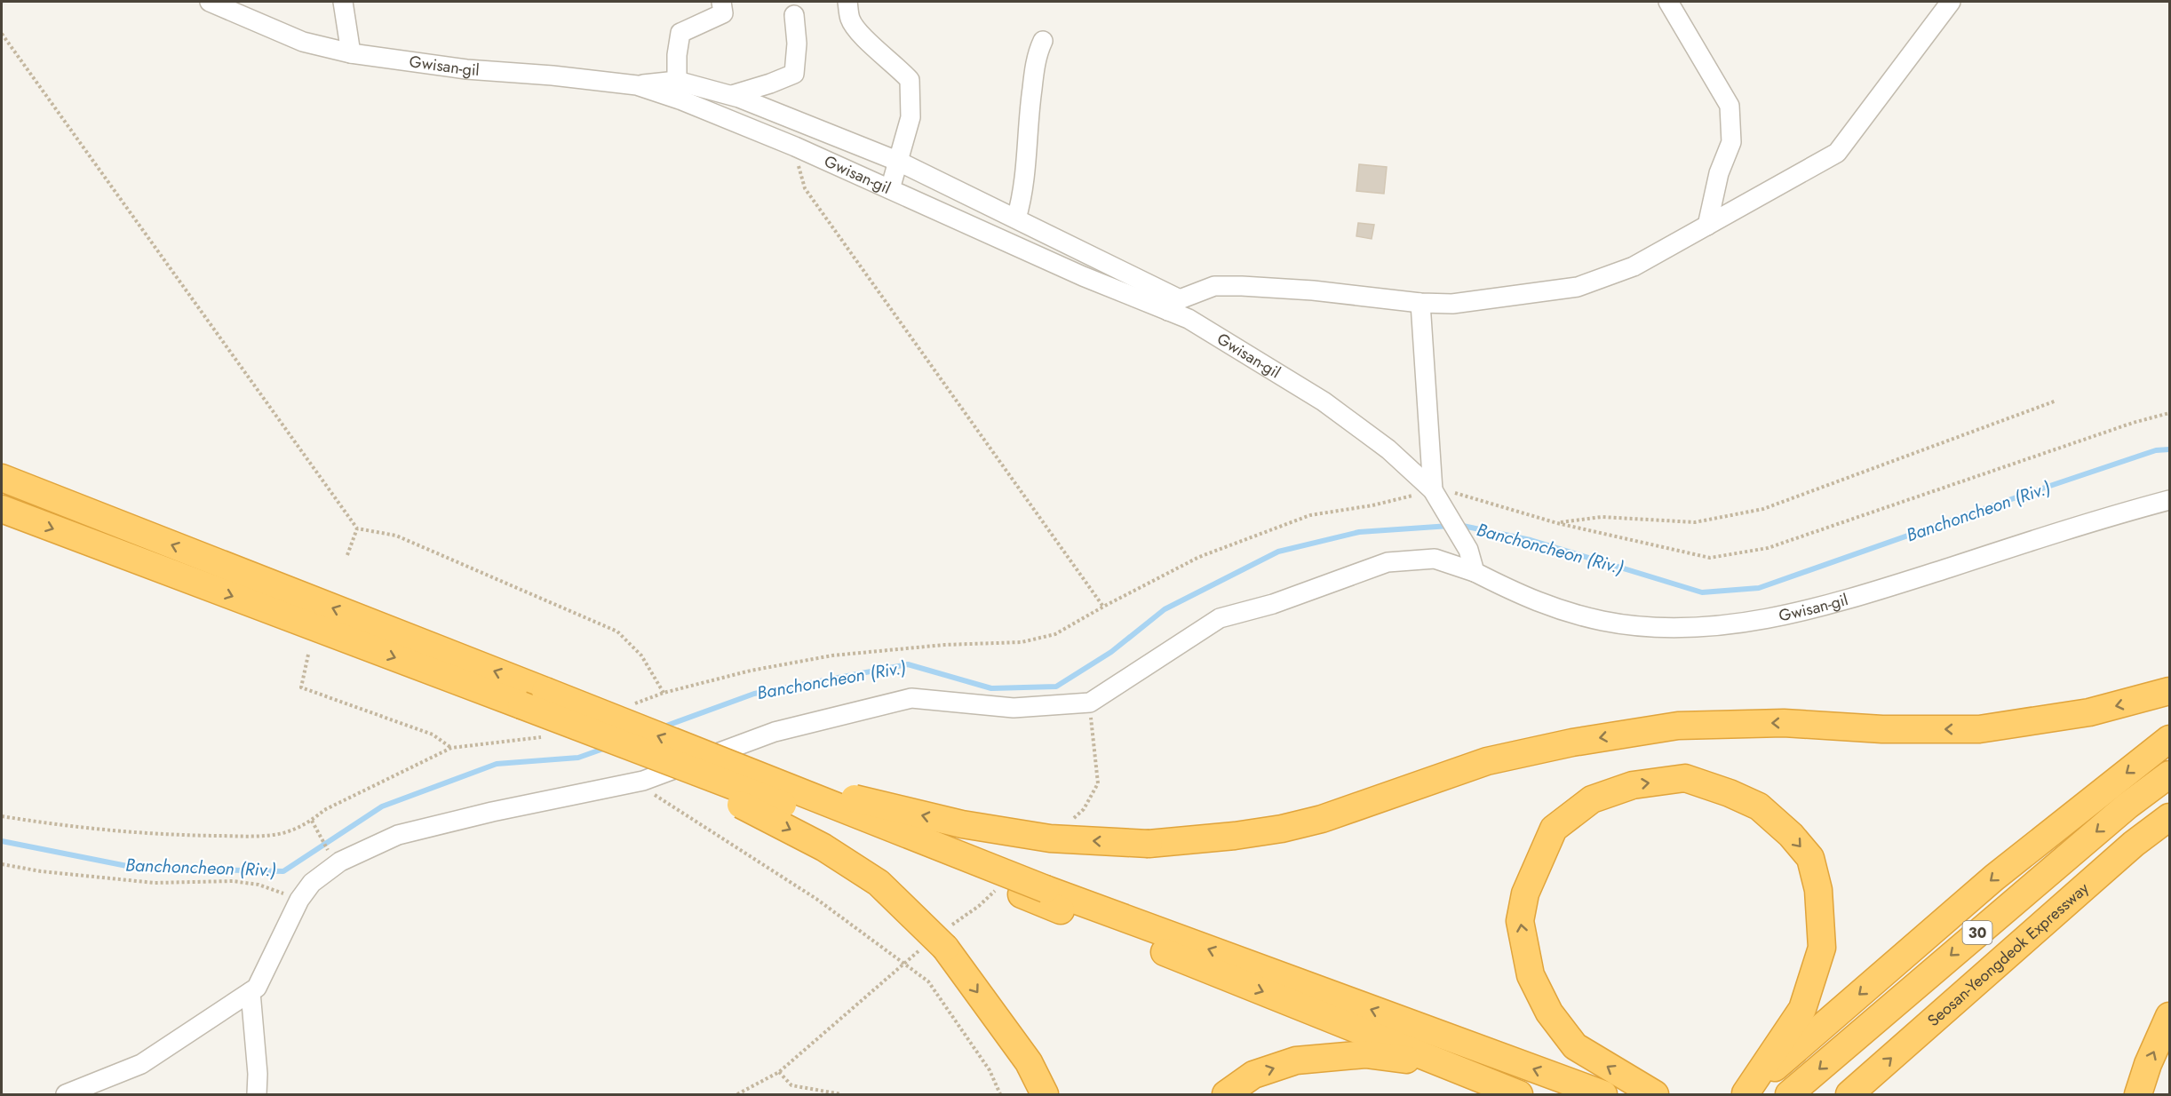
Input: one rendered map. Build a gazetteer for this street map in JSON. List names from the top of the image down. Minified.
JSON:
{"streets":{"highway":["30","Seosan-Yeongdeok Expressway"],"street":["Gwisan-gil"]},"water":["Banchoncheon (Riv.)"]}
